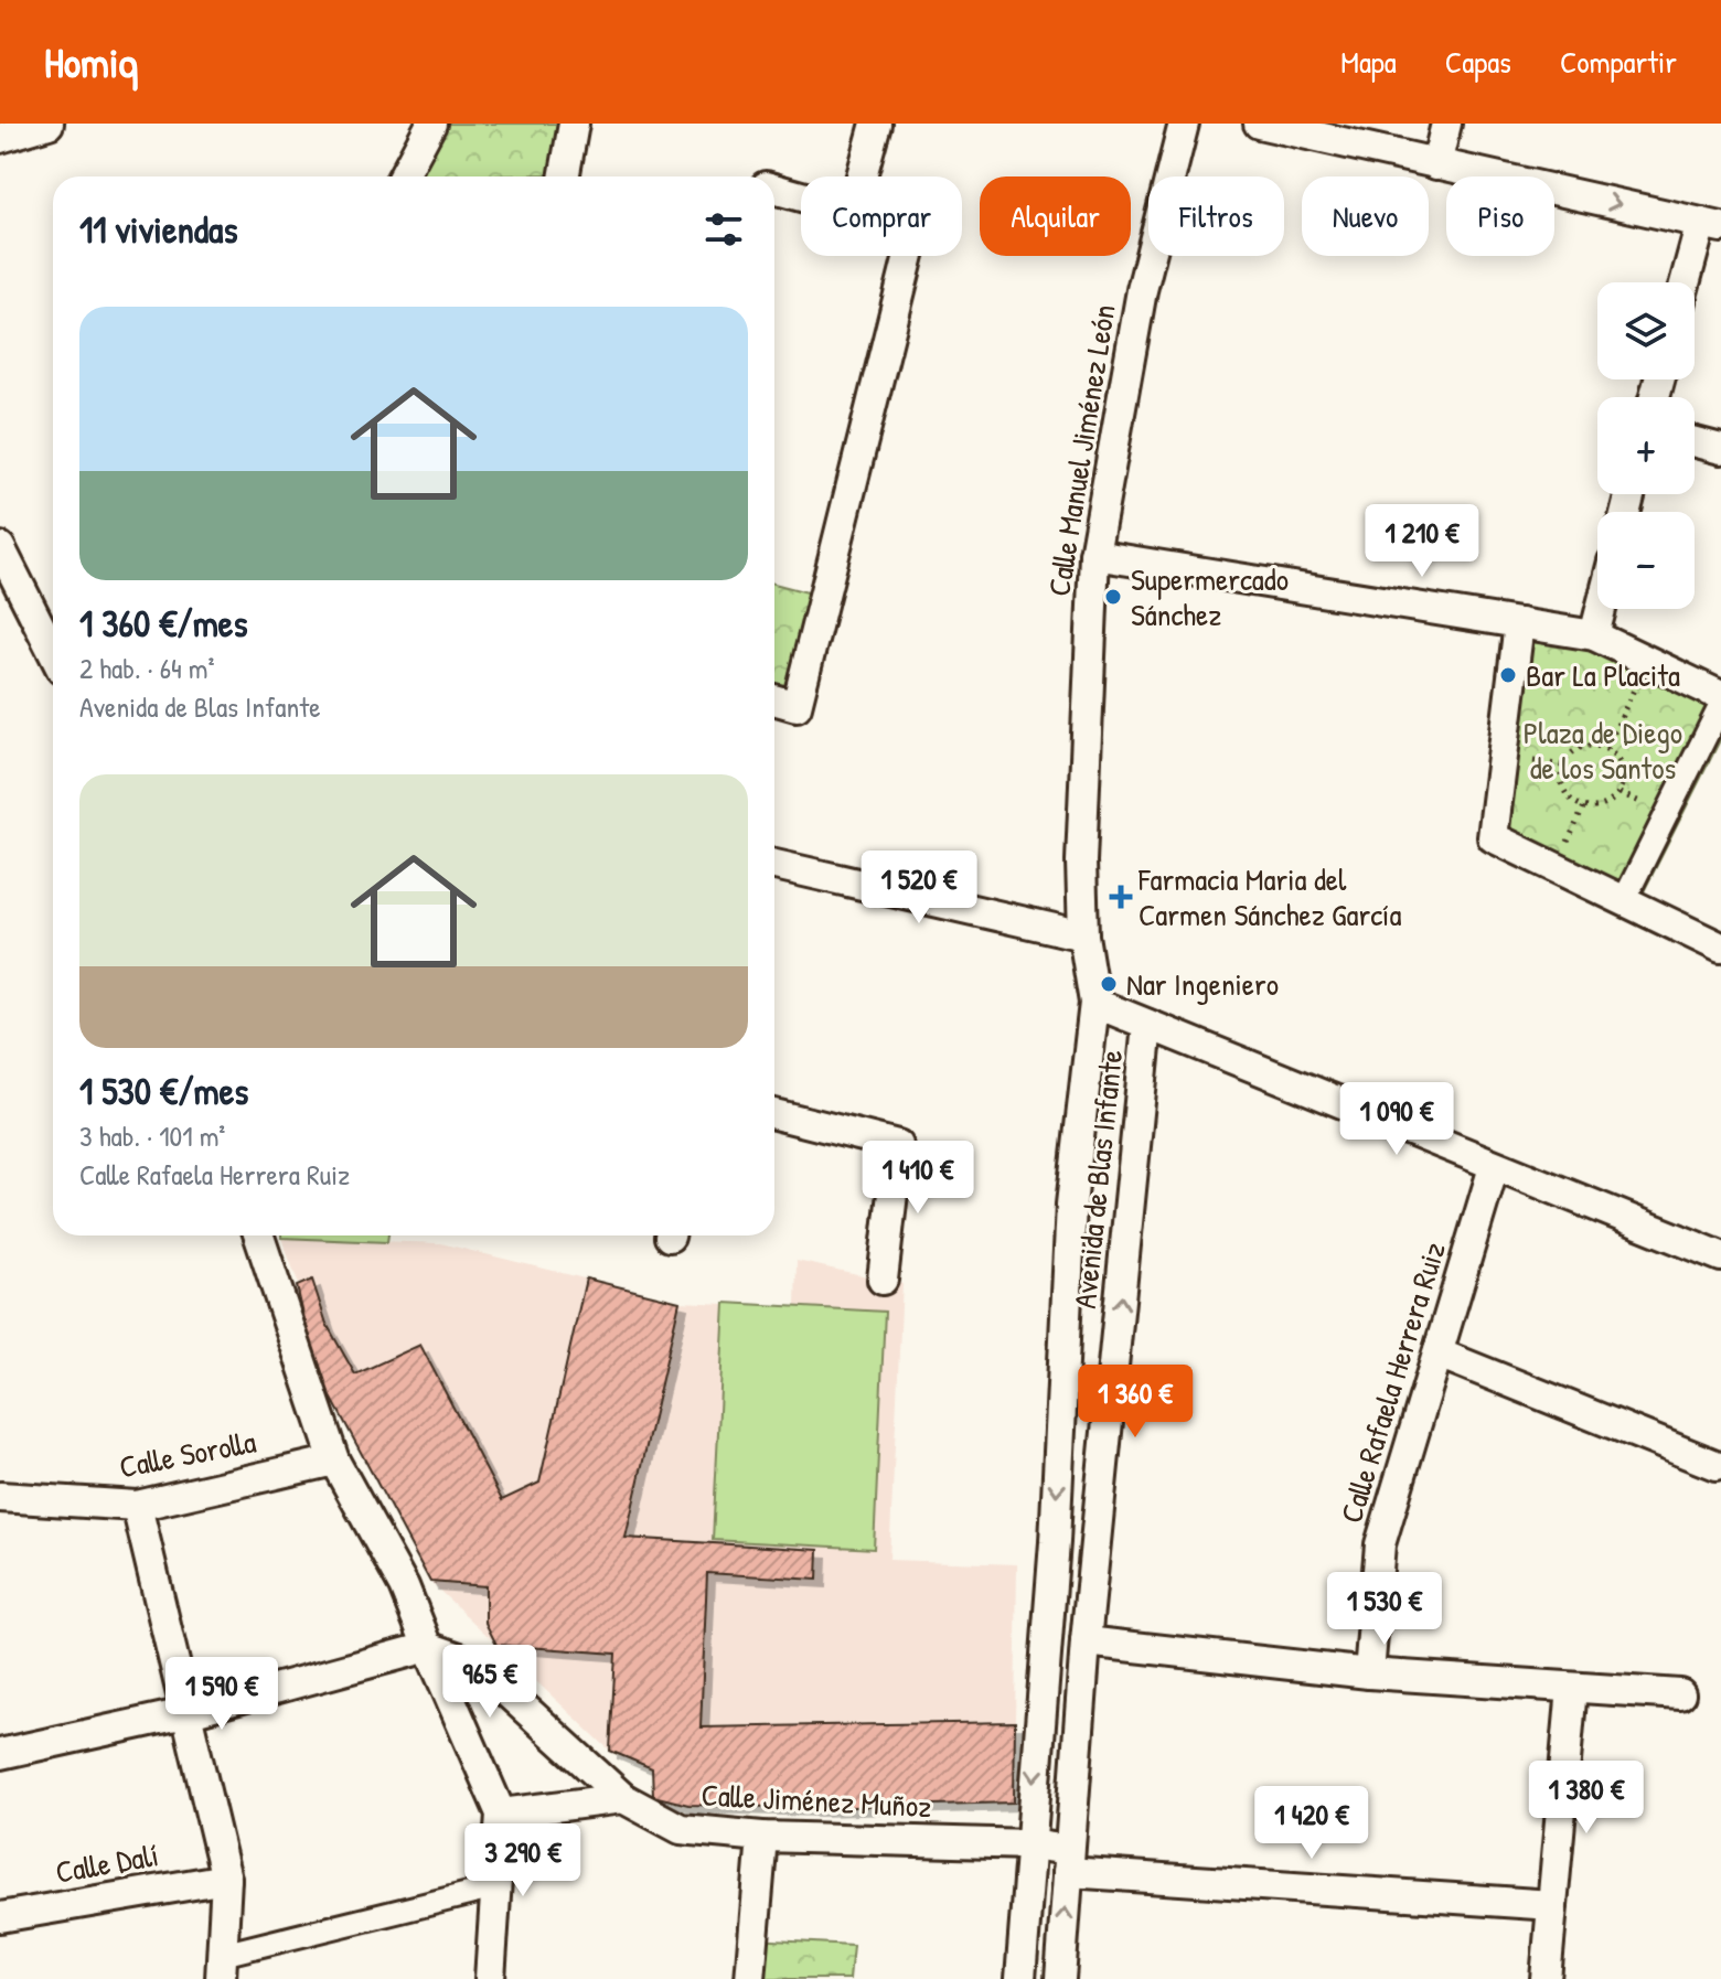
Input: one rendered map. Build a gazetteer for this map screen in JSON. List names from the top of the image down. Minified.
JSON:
{"streets":{"street":["Calle Manuel Jiménez León","Avenida de Blas Infante","Calle Rafaela Herrera Ruiz","Calle Sorolla","Calle Jiménez Muñoz","Calle Dalí"]},"crossings":[["Calle Manuel Jiménez León","Avenida de Blas Infante"],["Avenida de Blas Infante","Calle Jiménez Muñoz"]],"parks":["Plaza de Diego de los Santos"],"places":{"other":["Supermercado Sánchez","Bar La Placita","Nar Ingeniero"],"health":["Farmacia Maria del Carmen Sánchez García"]},"page":{"header":"Homiq","nav":["Mapa","Capas","Compartir"],"chip":["Comprar","Alquilar","Filtros","Nuevo","Piso"],"heading":"11 viviendas","map_buttons":["+","−"],"list":[{"name":"1 360 €/mes","note":"2 hab. · 64 m² · Avenida de Blas Infante"},{"name":"1 530 €/mes","note":"3 hab. · 101 m² · Calle Rafaela Herrera Ruiz"}],"price":["1 210 €","1 520 €","1 090 €","1 410 €","1 360 €","1 530 €","965 €","1 590 €","1 380 €","1 420 €","3 290 €"]}}
